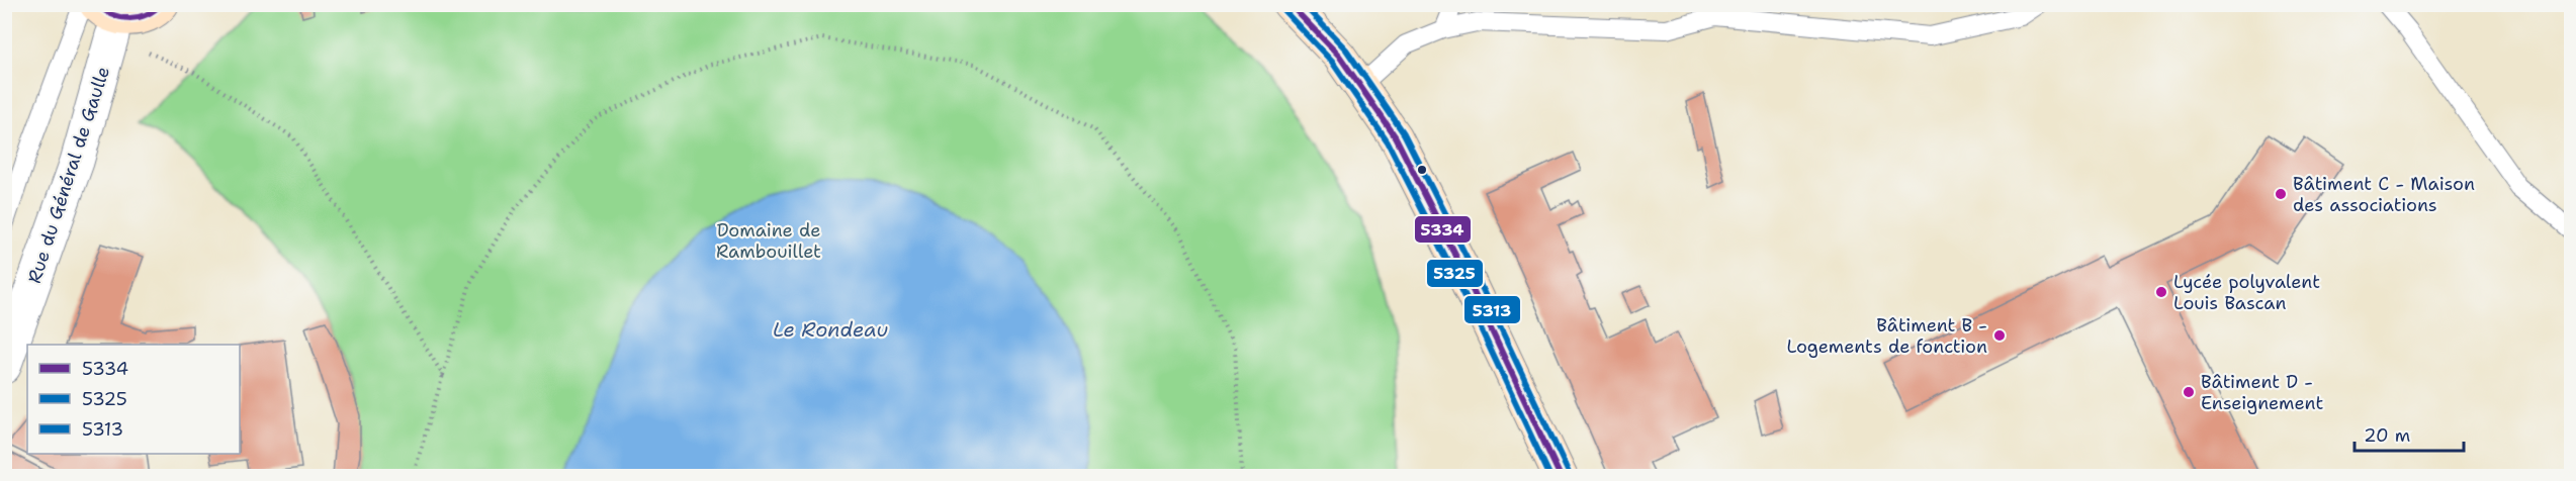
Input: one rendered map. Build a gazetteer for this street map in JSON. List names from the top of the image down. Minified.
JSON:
{"streets":{"street":["Rue du Général de Gaulle"]},"water":["Le Rondeau"],"parks":["Domaine de Rambouillet"],"places":["Bâtiment C - Maison des associations","Lycée polyvalent Louis Bascan","Bâtiment B - Logements de fonction","Bâtiment D - Enseignement"],"lines":["transit line 5334","transit line 5313","transit line 5325"],"legend":["5334","5325","5313"],"scale_bar":"20 m"}
